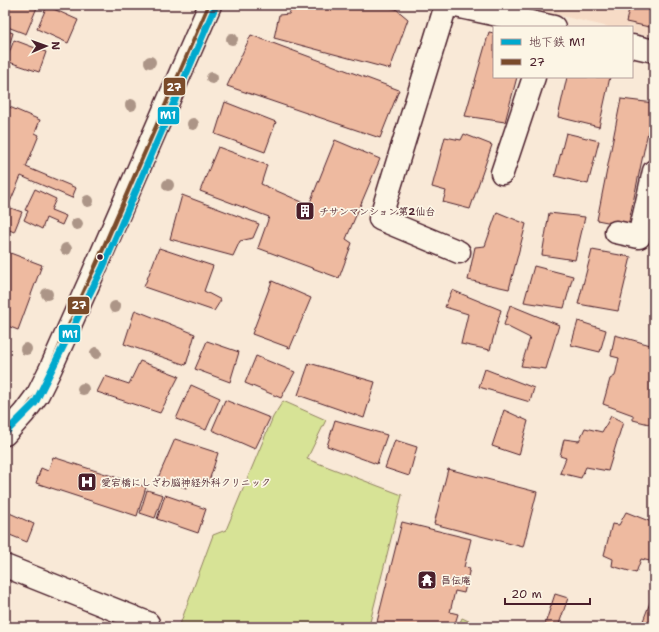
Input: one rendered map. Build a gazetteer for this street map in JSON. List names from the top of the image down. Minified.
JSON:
{"places":{"building":["チサンマンション第2仙台"],"hospital":["愛宕橋にしざわ脳神経外科クリニック"],"temple":["昌伝庵"]},"lines":["metro line M1","transit line 27"],"legend":["地下鉄 M1","27"],"scale_bar":"20 m","north":"right"}
